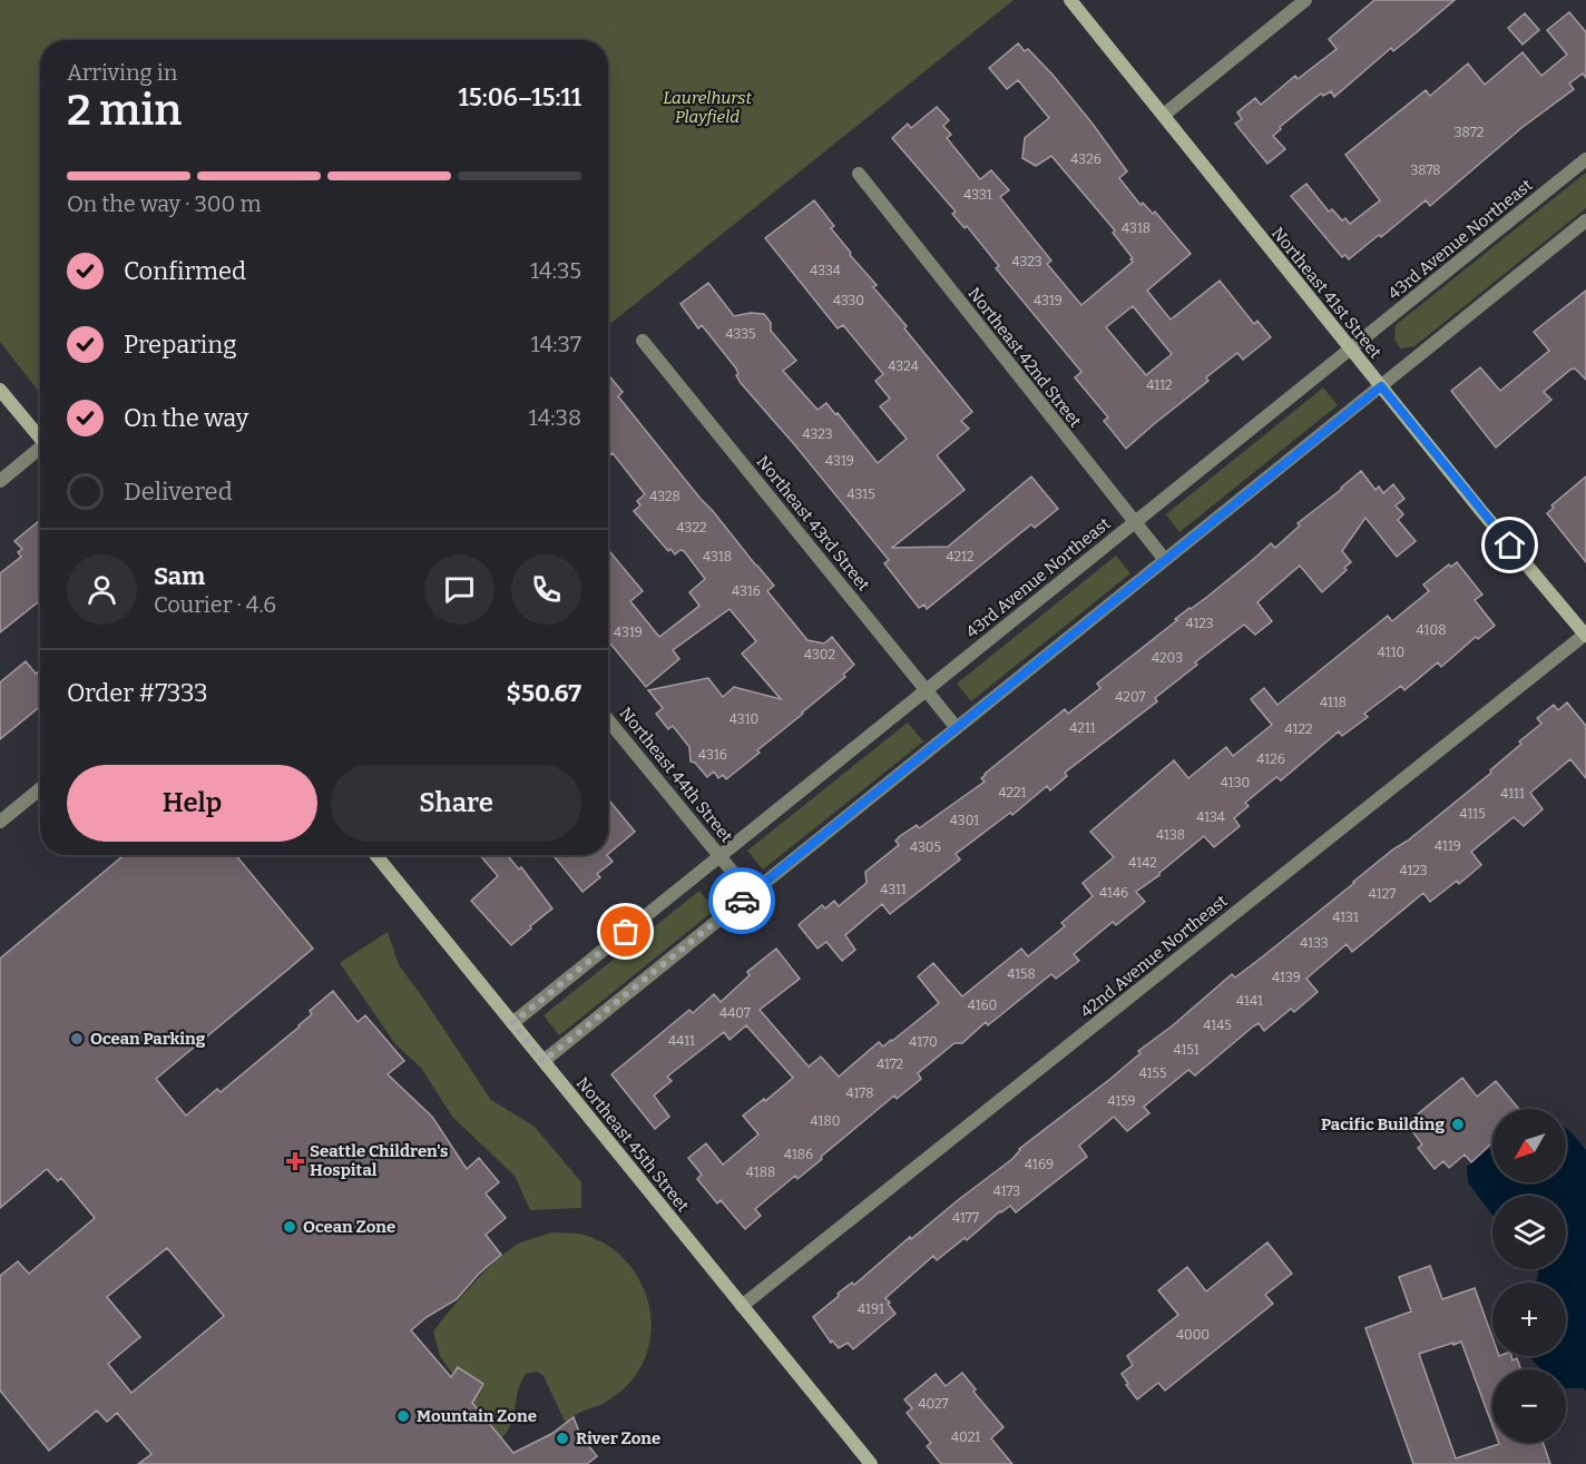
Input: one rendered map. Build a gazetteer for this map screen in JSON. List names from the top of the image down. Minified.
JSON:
{"streets":{"street":["43rd Avenue Northeast","Northeast 41st Street","Northeast 42nd Street","Northeast 43rd Street","Northeast 44th Street","42nd Avenue Northeast","Northeast 45th Street"]},"crossings":[["43rd Avenue Northeast","Northeast 41st Street"],["43rd Avenue Northeast","Northeast 42nd Street"],["43rd Avenue Northeast","Northeast 43rd Street"],["43rd Avenue Northeast","Northeast 44th Street"],["43rd Avenue Northeast","Northeast 45th Street"],["Northeast 41st Street","42nd Avenue Northeast"],["42nd Avenue Northeast","Northeast 45th Street"]],"parks":["Laurelhurst Playfield"],"places":{"other":["Ocean Parking","Pacific Building","Ocean Zone","Mountain Zone","River Zone"],"health":["Seattle Children's Hospital"]},"house_numbers":["3872","4326","3878","4331","4318","4323","4334","4330","4319","4335","4324","4112","4323","4319","4315","4328","4322","4318","4212","4316","4123","4108","4319","4110","4302","4203","4207","4118","4310","4211","4122","4316","4126","4130","4221","4111","4115","4134","4301","4138","4119","4305","4142","4123","4311","4146","4127","4131","4133","4158","4139","4141","4160","4407","4145","4411","4170","4151","4172","4155","4178","4159","4180","4186","4169","4188","4173","4177","4191","4000","4027","4021"],"north":"bottom left","page":{"heading":["2 min","Arriving in","15:06–15:11"],"panel":["Sam","Courier · 4.6","Order #7333","$50.67"],"bar":"On the way · 300 m","list":[["Confirmed","14:35"],["Preparing","14:37"],["On the way","14:38"],"Delivered"],"buttons":["Help","Share"],"map_buttons":["+","−"]}}
